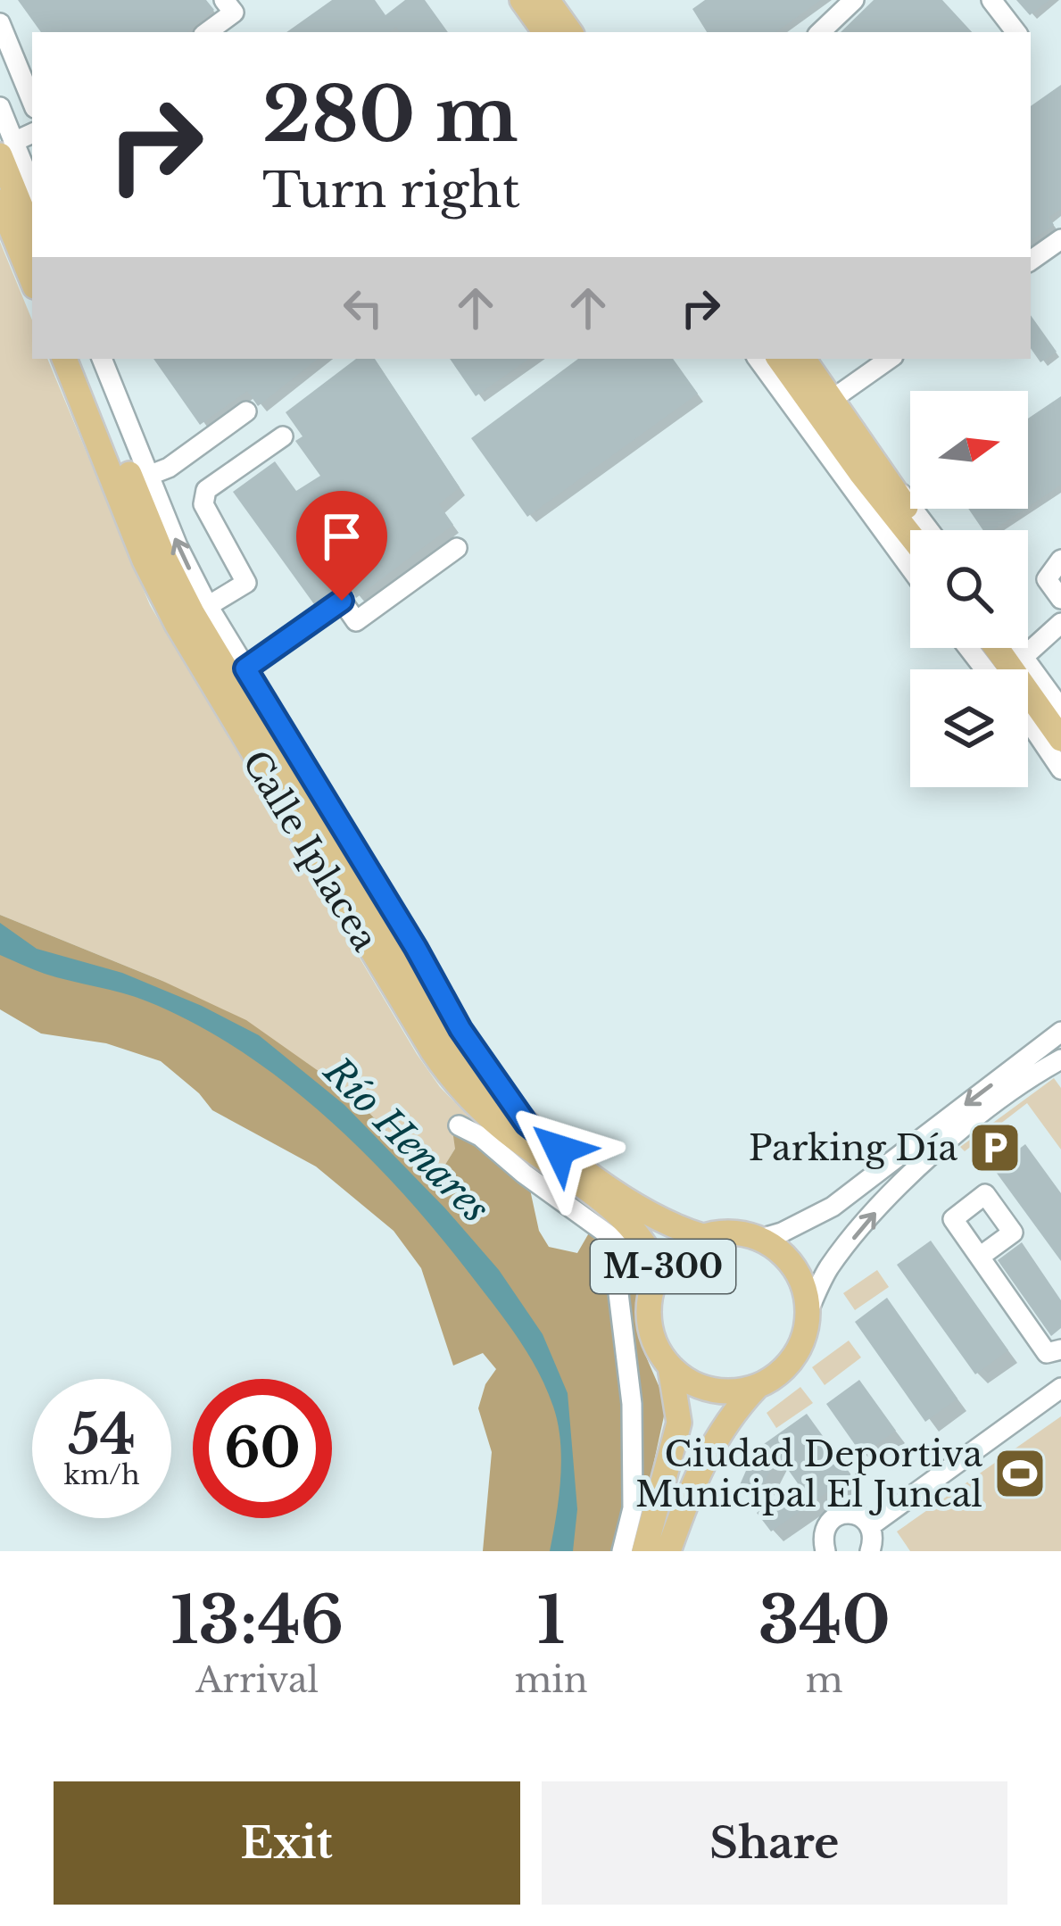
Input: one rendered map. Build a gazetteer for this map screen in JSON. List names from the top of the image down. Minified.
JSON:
{"streets":{"main road":["Calle Iplacea","M-300"]},"crossings":[["Calle Iplacea","M-300"]],"water":["Río Henares"],"places":{"parking":["Parking Día"],"sports":["Ciudad Deportiva Municipal El Juncal"]},"north":"right","page":{"turn":["280 m","Turn right"],"speed":"54 km/h","limit":"60","eta":["13:46","Arrival","1","min","340","m"],"buttons":["Exit","Share"]}}
